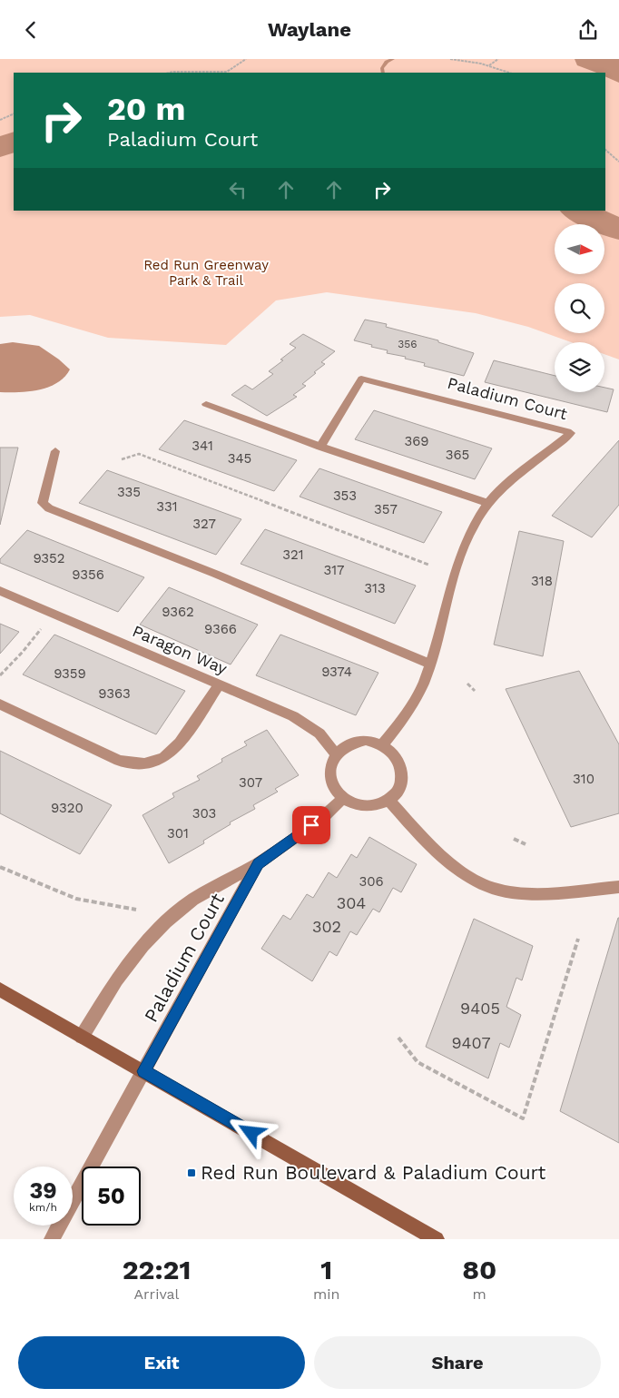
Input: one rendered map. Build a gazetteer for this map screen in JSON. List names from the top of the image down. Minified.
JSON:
{"streets":{"street":["Paladium Court","Paragon Way"]},"crossings":[["Paladium Court","Paragon Way"]],"parks":["Red Run Greenway Park & Trail"],"places":{"transit":["Red Run Boulevard & Paladium Court"]},"house_numbers":["356","369","341","365","345","335","353","331","357","327","321","9352","317","9356","318","313","9362","9366","9374","9359","9363","310","307","9320","303","301","306","304","302","9405","9407"],"north":"right","page":{"header":"Waylane","turn":["20 m","Paladium Court"],"speed":"39 km/h","limit":"50","eta":["22:21","Arrival","1","min","80","m"],"buttons":["Exit","Share"]}}
